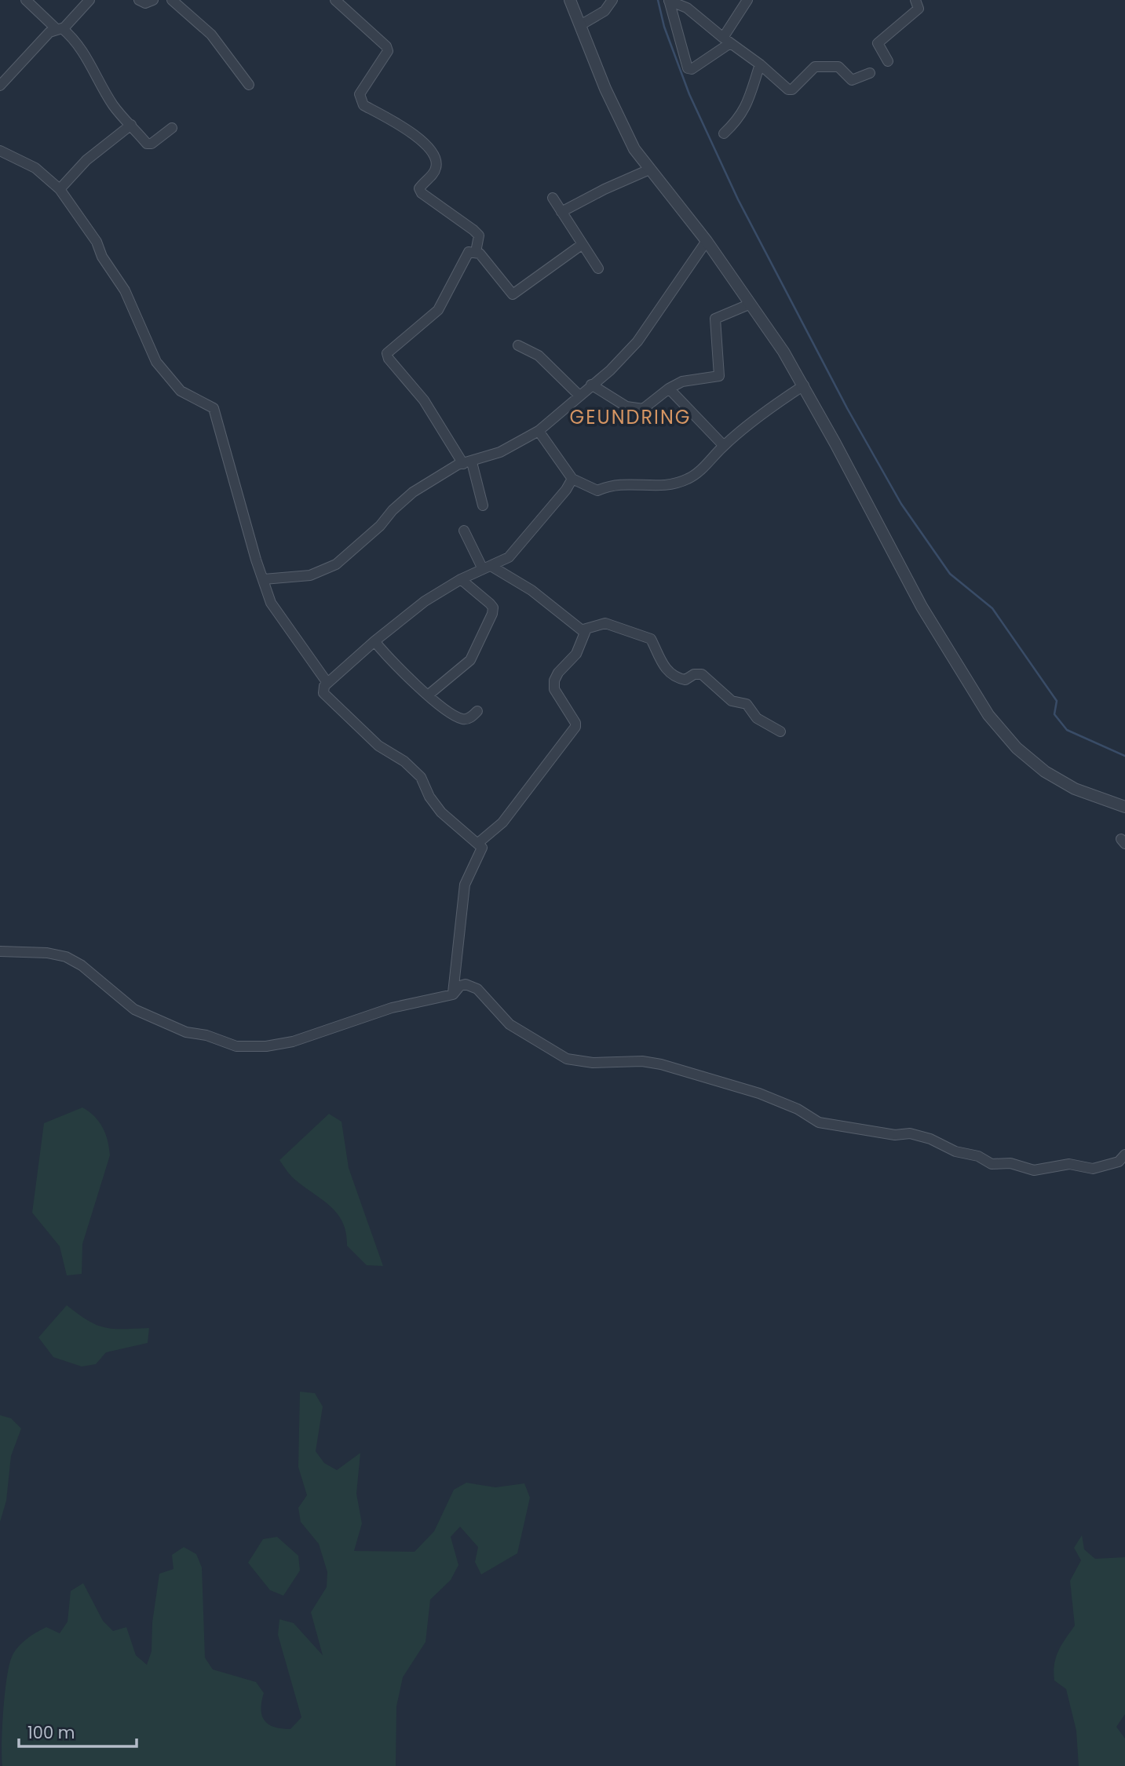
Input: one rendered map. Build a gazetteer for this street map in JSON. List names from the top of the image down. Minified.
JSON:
{"districts":["GEUNDRING"],"scale_bar":"100 m"}
